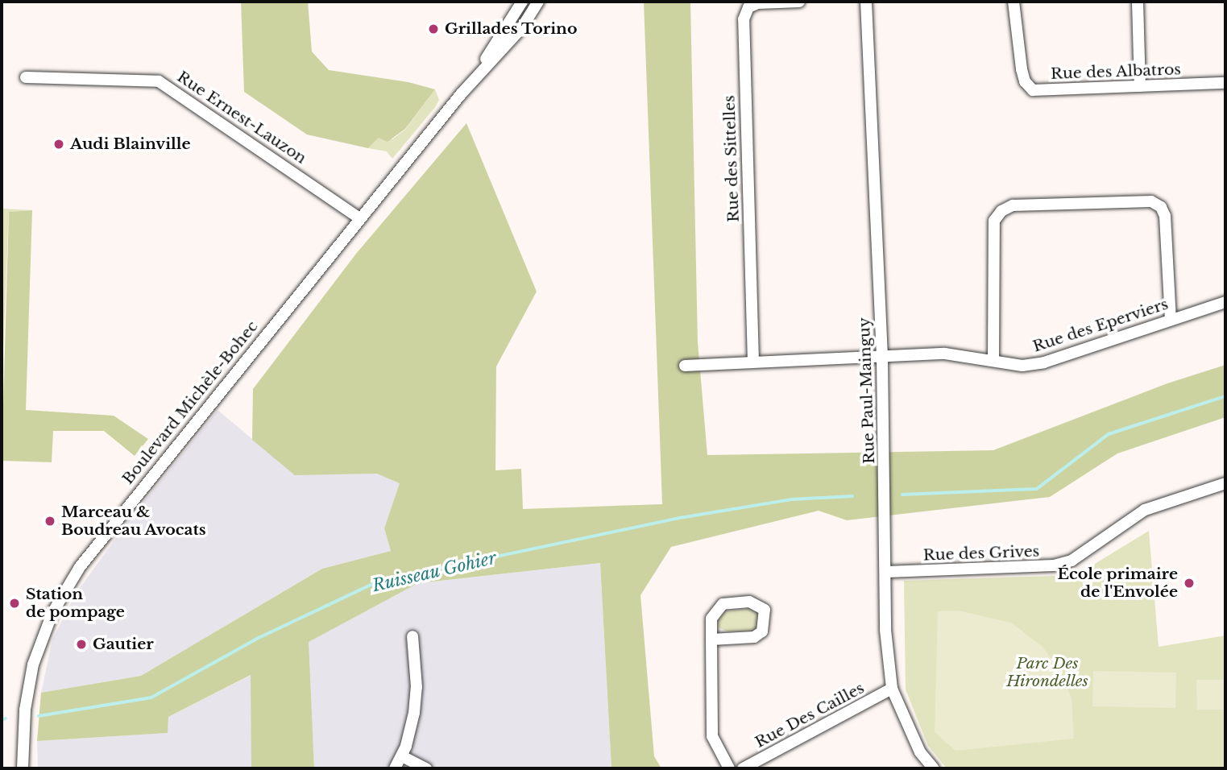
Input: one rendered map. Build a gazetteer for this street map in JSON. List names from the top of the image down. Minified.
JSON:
{"streets":{"street":["Rue des Albatros","Rue Ernest-Lauzon","Rue des Sittelles","Rue des Eperviers","Rue Paul-Mainguy","Boulevard Michèle-Bohec","Rue des Grives","Rue Des Cailles"]},"crossings":[["Rue Ernest-Lauzon","Boulevard Michèle-Bohec"],["Rue des Sittelles","Rue des Eperviers"],["Rue des Eperviers","Rue Paul-Mainguy"],["Rue Paul-Mainguy","Rue des Grives"],["Rue Paul-Mainguy","Rue Des Cailles"]],"water":["Ruisseau Gohier"],"parks":["Parc Des Hirondelles"],"places":["Grillades Torino","Audi Blainville","Marceau & Boudreau Avocats","École primaire de l'Envolée","Station de pompage","Gautier"]}
